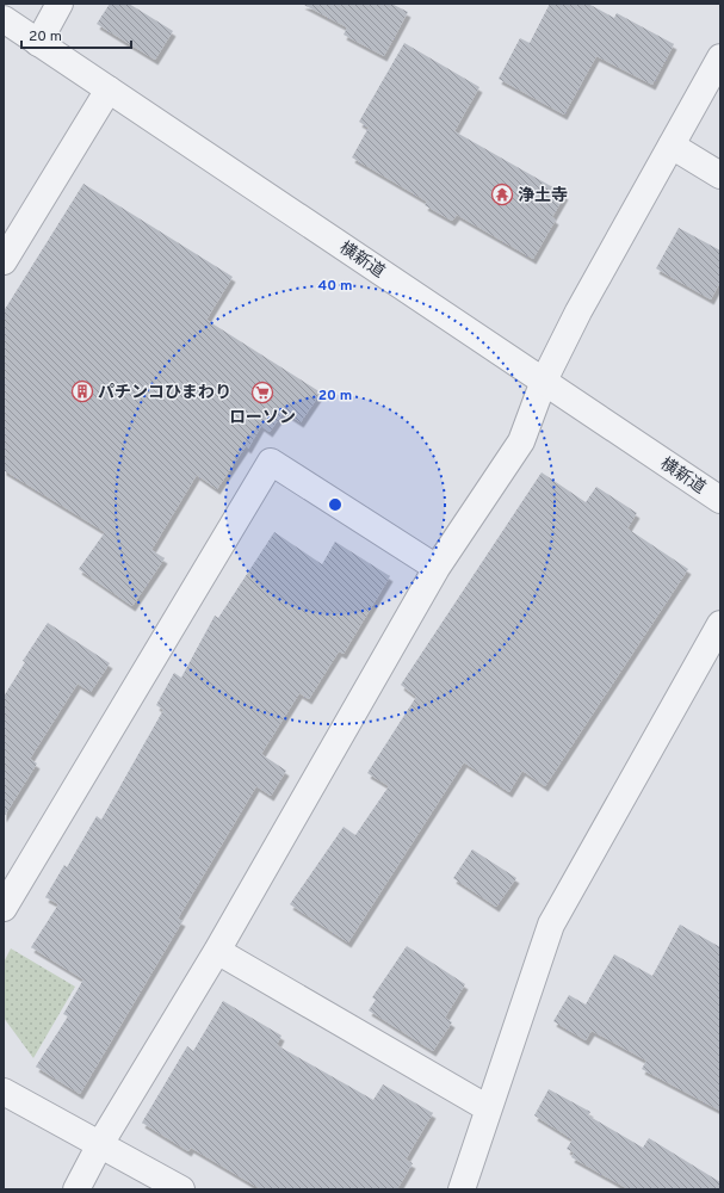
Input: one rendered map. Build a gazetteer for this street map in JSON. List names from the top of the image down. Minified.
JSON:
{"streets":{"street":["横新道"]},"places":{"temple":["浄土寺"],"building":["パチンコひまわり"],"supermarket":["ローソン"]},"scale_bar":"20 m","rings":["40 m","20 m"]}
